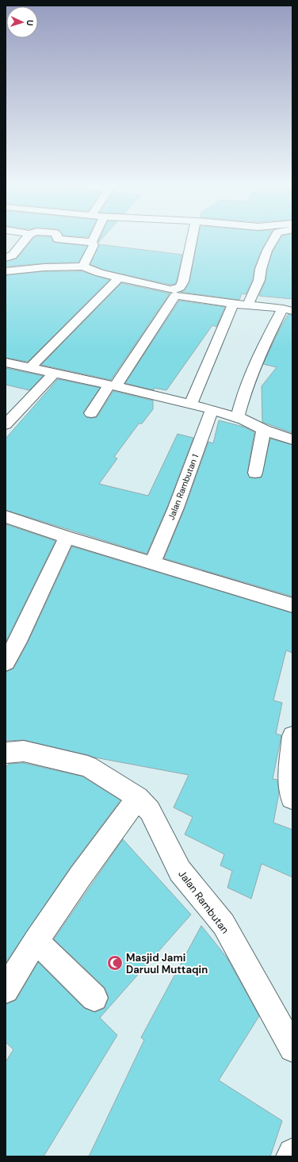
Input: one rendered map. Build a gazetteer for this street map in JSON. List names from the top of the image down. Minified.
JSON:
{"streets":{"street":["Jalan Rambutan 1","Jalan Rambutan"]},"places":{"mosque":["Masjid Jami Daruul Muttaqin"]},"north":"right"}
